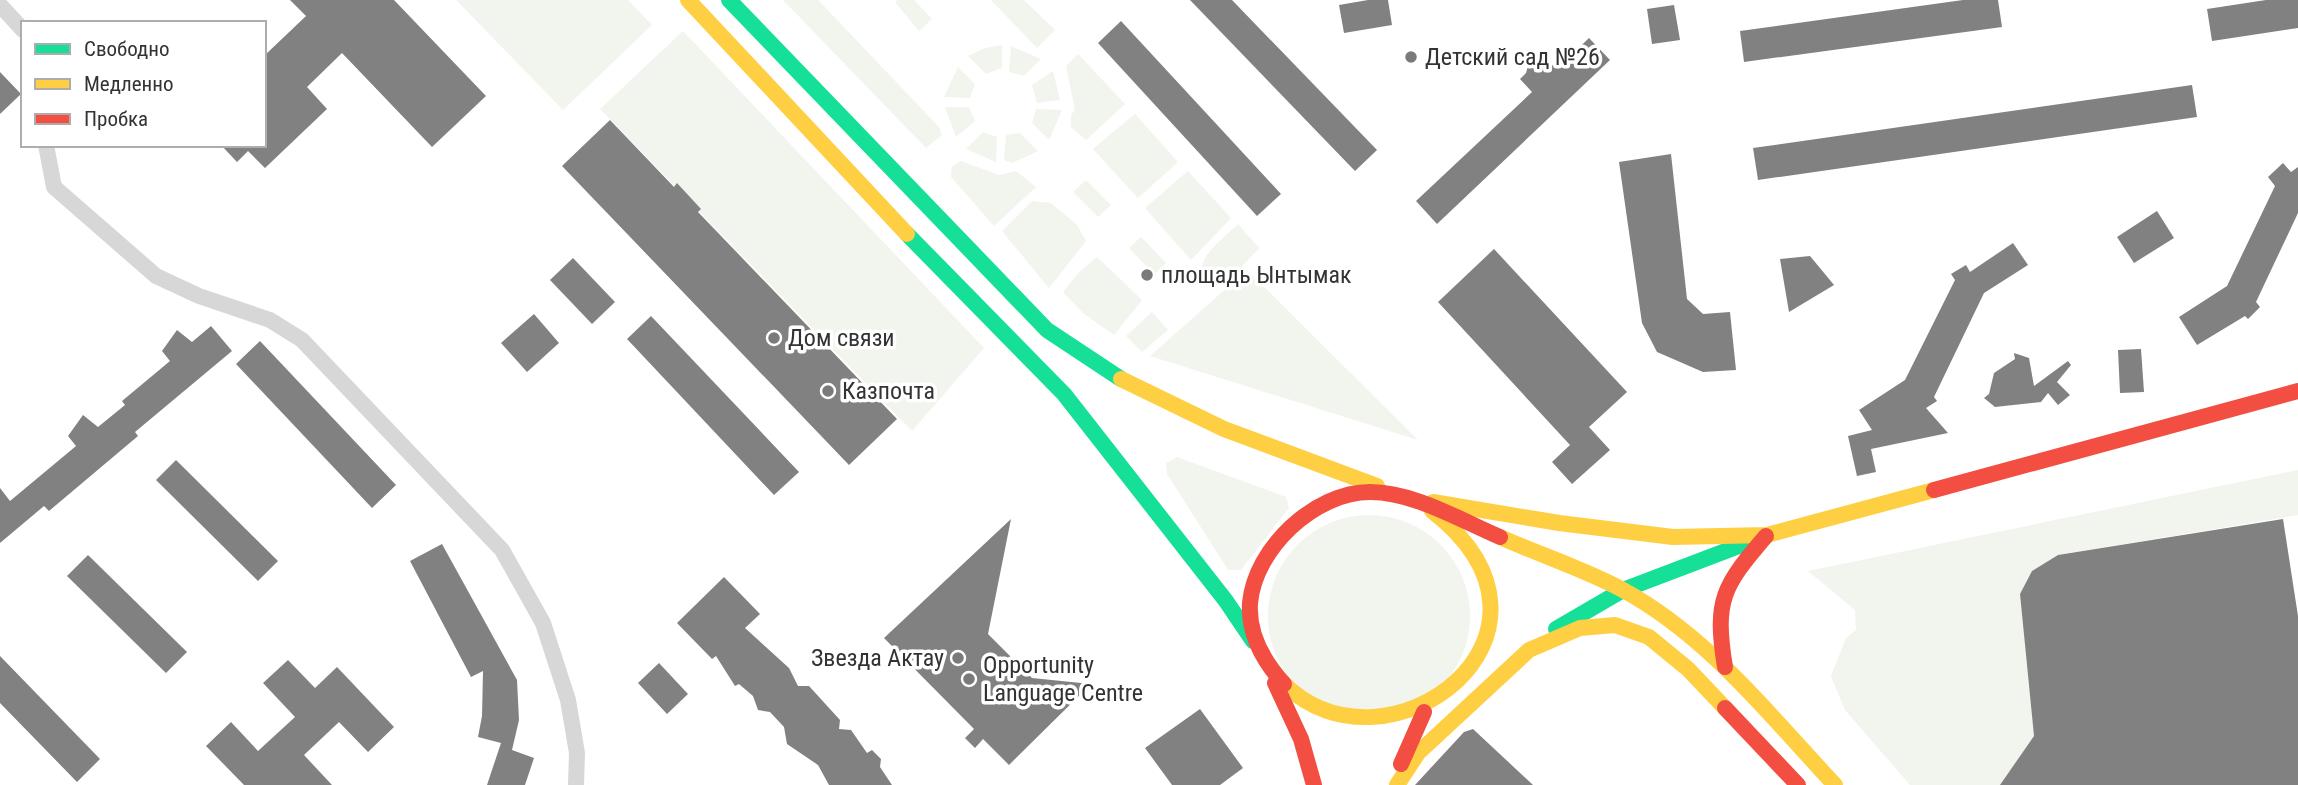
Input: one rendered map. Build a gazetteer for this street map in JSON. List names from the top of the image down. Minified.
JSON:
{"places":["Детский сад №26","площадь Ынтымак","Дом связи","Казпочта","Звезда Актау","Opportunity Language Centre"],"legend":["Свободно","Медленно","Пробка"]}
